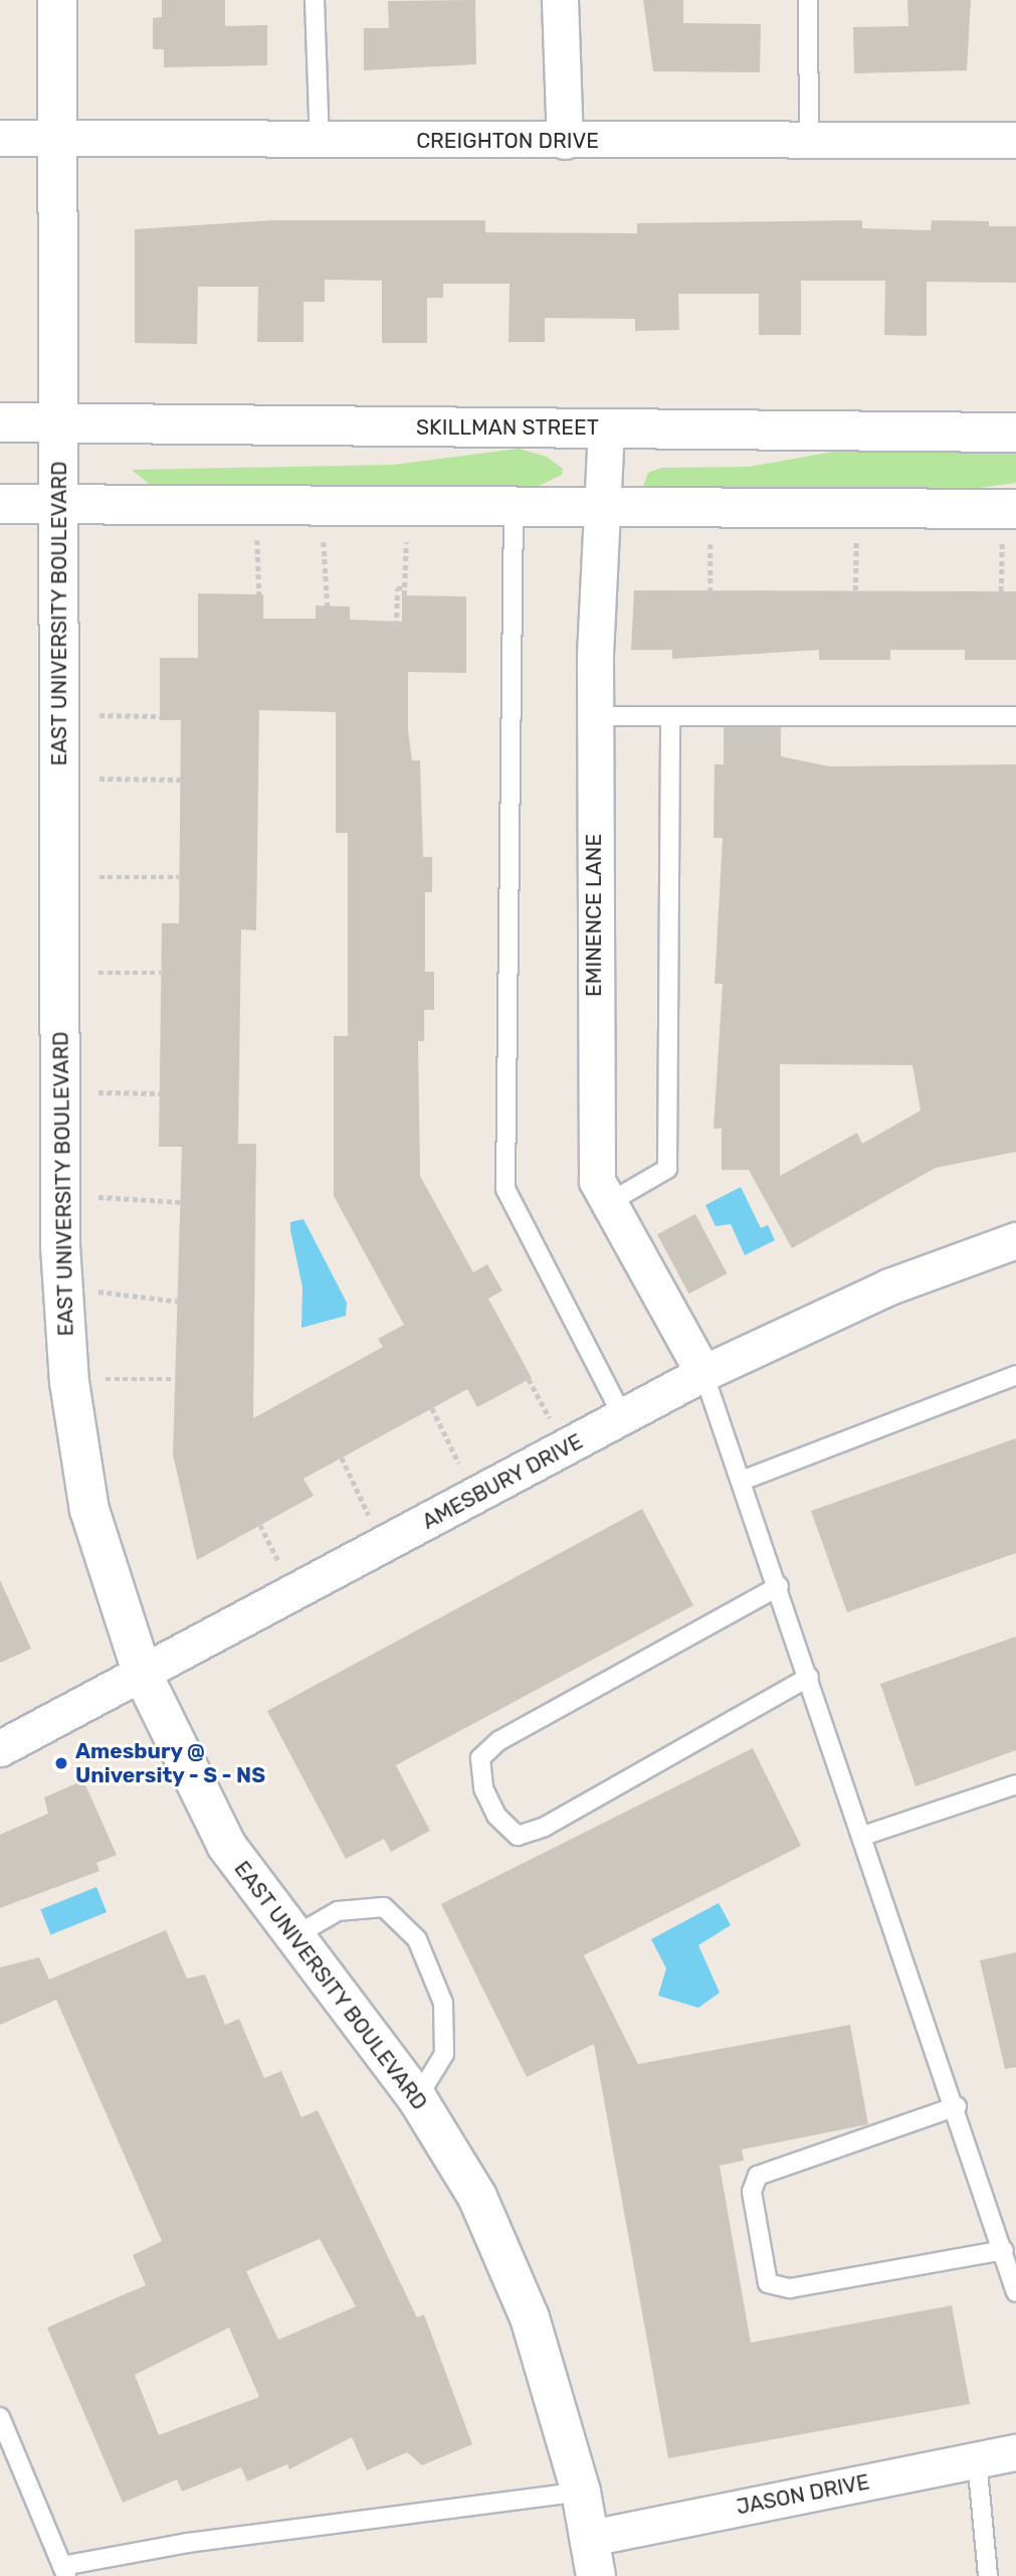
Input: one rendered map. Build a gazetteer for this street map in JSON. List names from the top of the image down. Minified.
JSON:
{"streets":{"street":["CREIGHTON DRIVE","SKILLMAN STREET","EAST UNIVERSITY BOULEVARD","EMINENCE LANE","AMESBURY DRIVE","JASON DRIVE"]},"crossings":[["CREIGHTON DRIVE","EAST UNIVERSITY BOULEVARD"],["SKILLMAN STREET","EAST UNIVERSITY BOULEVARD"],["SKILLMAN STREET","EMINENCE LANE"],["EAST UNIVERSITY BOULEVARD","AMESBURY DRIVE"],["EAST UNIVERSITY BOULEVARD","JASON DRIVE"],["EMINENCE LANE","AMESBURY DRIVE"]],"places":["Amesbury @ University - S - NS"]}
